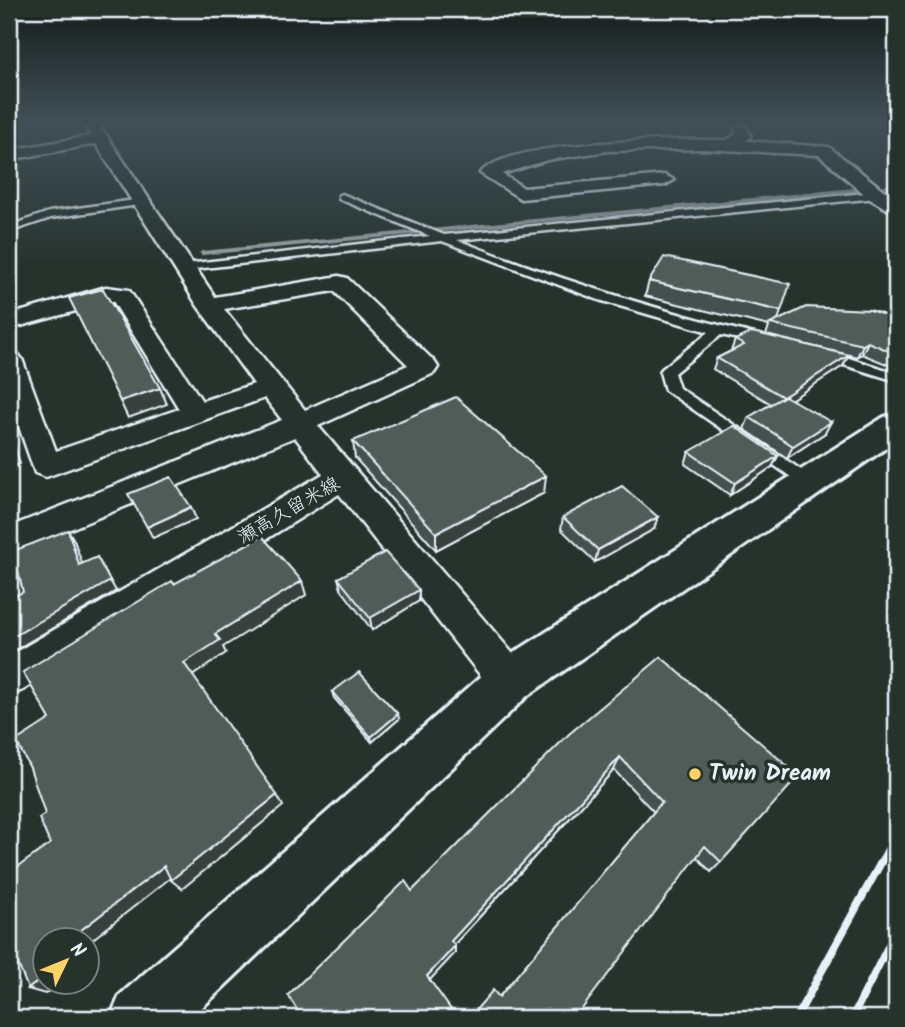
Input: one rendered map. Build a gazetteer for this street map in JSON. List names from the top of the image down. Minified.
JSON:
{"streets":{"street":["瀬高久留米線"]},"places":["Twin Dream"],"north":"top right"}
